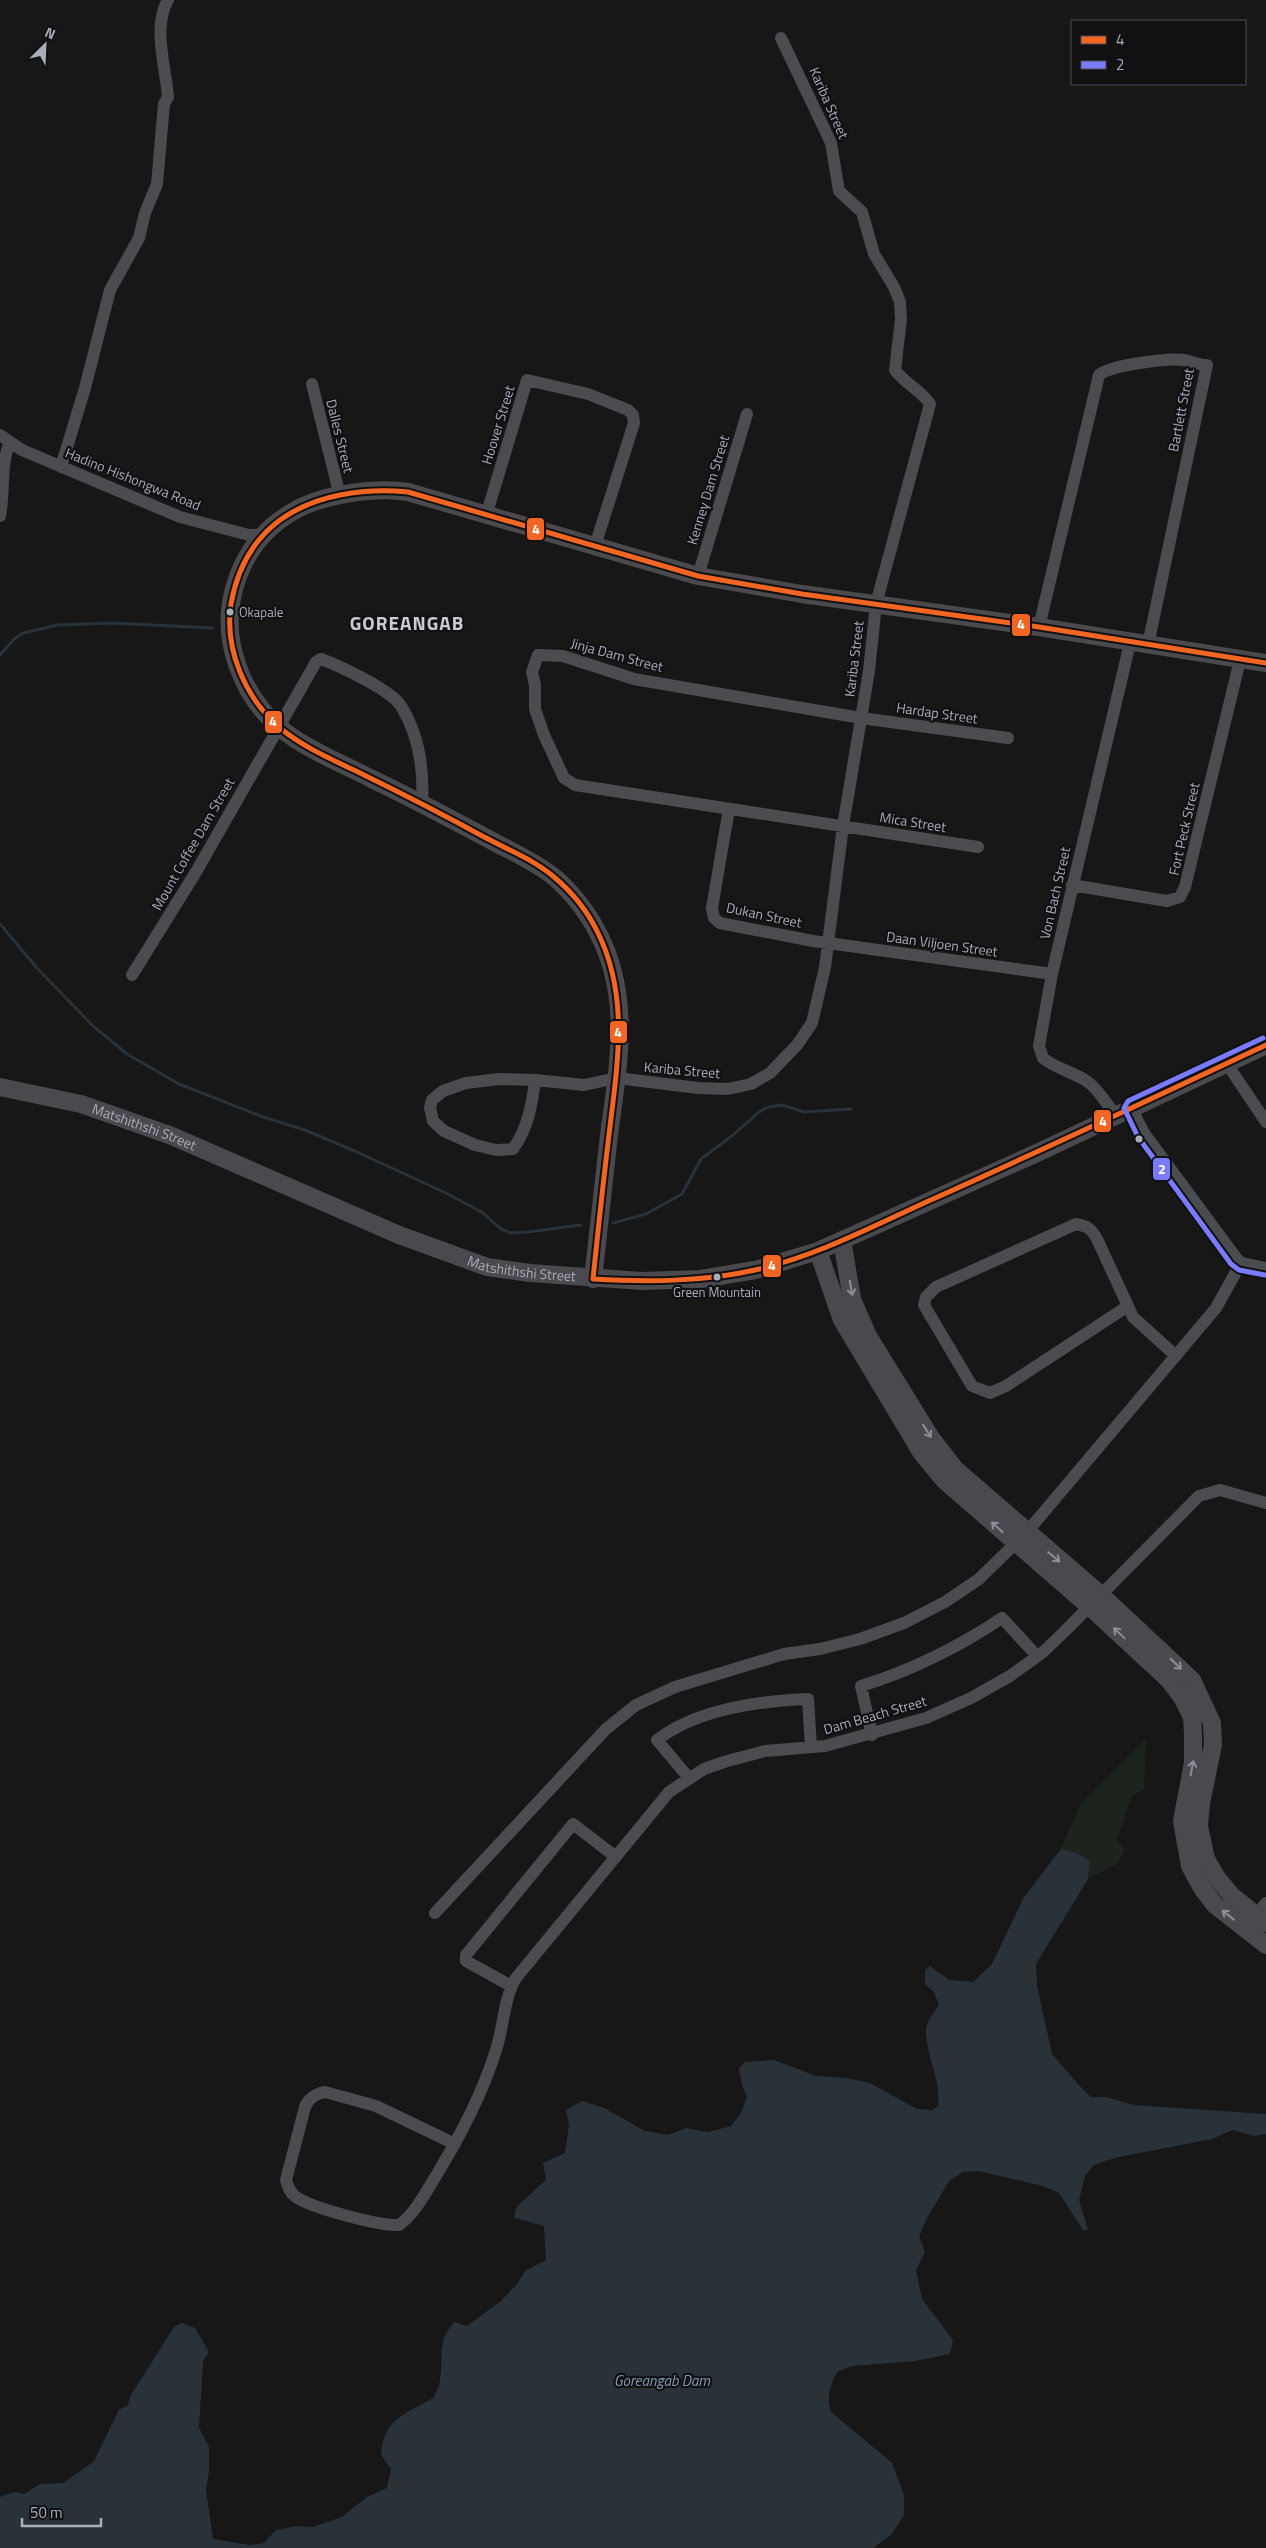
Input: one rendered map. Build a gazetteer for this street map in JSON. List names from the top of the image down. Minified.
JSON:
{"streets":{"street":["Kariba Street","Bartlett Street","Hoover Street","Dalles Street","Hadino Hishongwa Road","Kenney Dam Street","Jinja Dam Street","Hardap Street","Mica Street","Fort Peck Street","Mount Coffee Dam Street","Von Bach Street","Dukan Street","Daan Viljoen Street","Matshithshi Street","Dam Beach Street"]},"crossings":[["Kariba Street","Jinja Dam Street"],["Kariba Street","Hardap Street"],["Kariba Street","Mica Street"],["Kariba Street","Dukan Street"],["Kariba Street","Daan Viljoen Street"],["Jinja Dam Street","Hardap Street"],["Jinja Dam Street","Mica Street"],["Jinja Dam Street","Dukan Street"],["Fort Peck Street","Von Bach Street"],["Von Bach Street","Daan Viljoen Street"],["Von Bach Street","Matshithshi Street"],["Dukan Street","Daan Viljoen Street"]],"districts":["GOREANGAB"],"water":["Goreangab Dam"],"places":["Okapale","Green Mountain"],"lines":["transit line 4","transit line 2"],"legend":["4","2"],"scale_bar":"50 m","north":"top right"}
